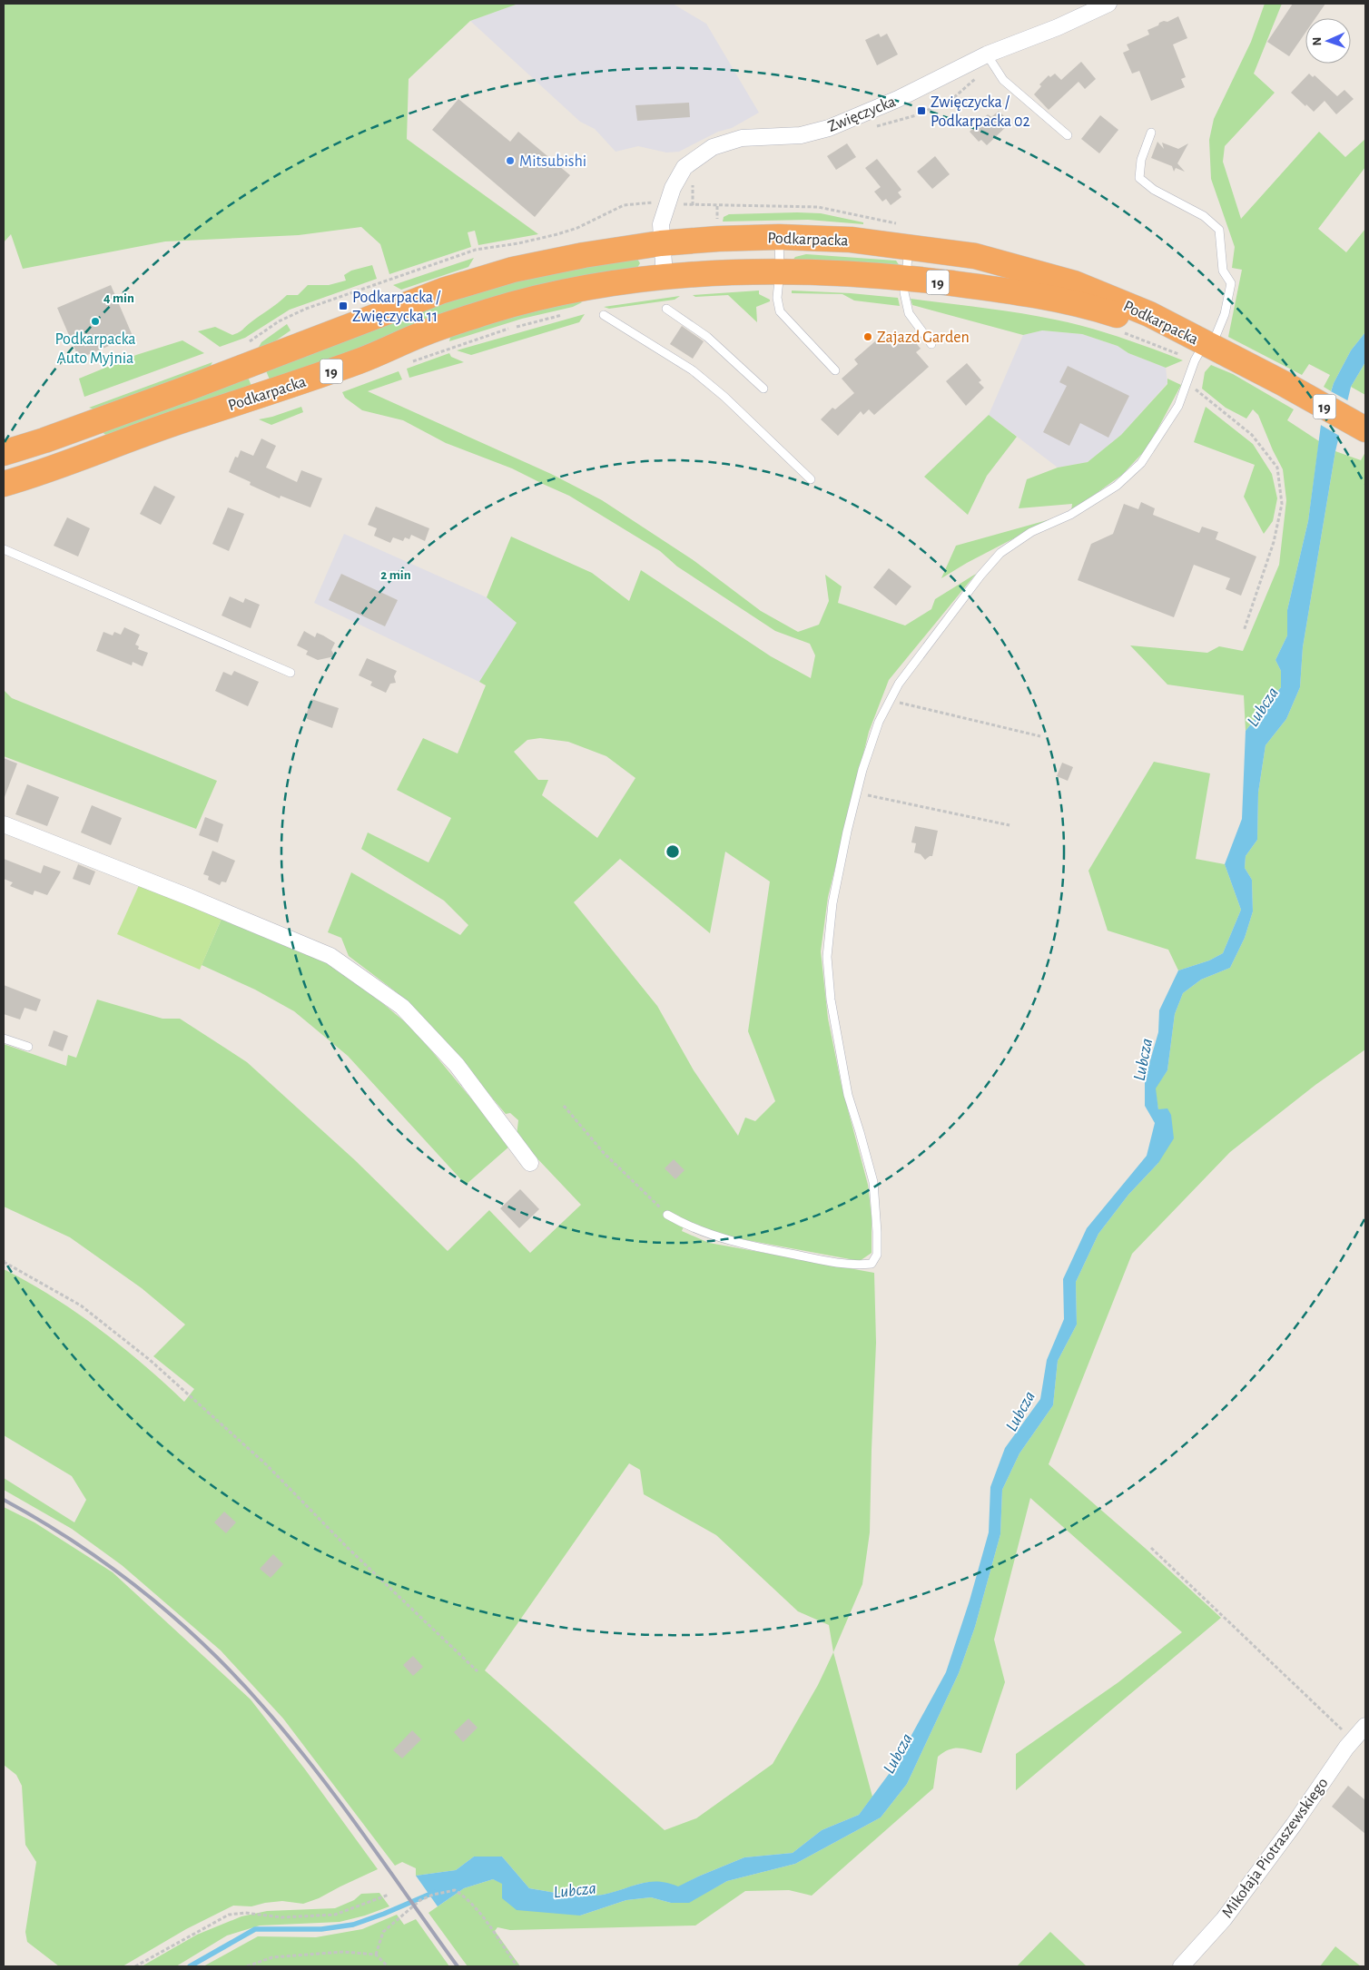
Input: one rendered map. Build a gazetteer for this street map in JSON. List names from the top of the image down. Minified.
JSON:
{"streets":{"highway":["Podkarpacka","19"],"street":["Zwięczycka","Mikołaja Piotraszewskiego"]},"crossings":[["Zwięczycka","Podkarpacka"],["Podkarpacka","19"]],"water":["Lubcza"],"places":{"transit":["Zwięczycka / Podkarpacka 02","Podkarpacka / Zwięczycka 11"],"other":["Mitsubishi","Podkarpacka Auto Myjnia","Zajazd Garden"]},"north":"left","rings":["4 min","2 min"]}
